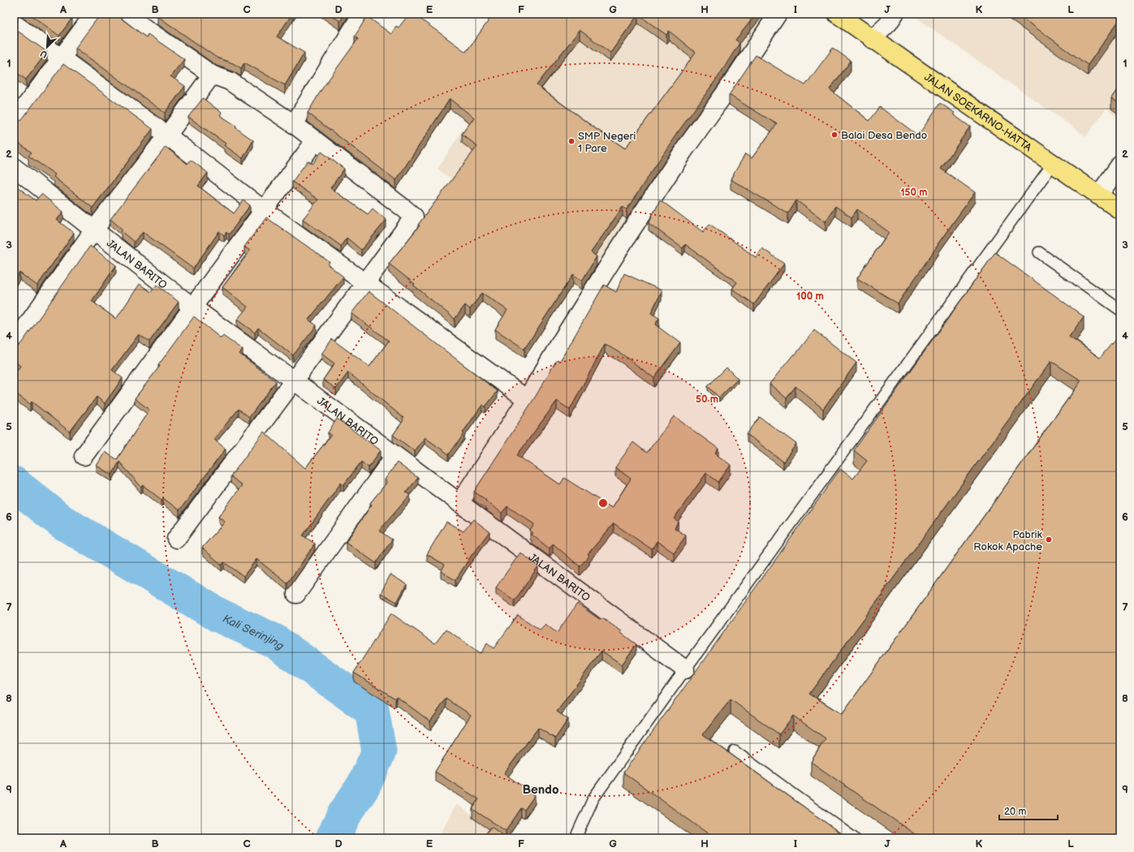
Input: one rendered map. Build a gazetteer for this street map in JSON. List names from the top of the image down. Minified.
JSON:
{"streets":{"main road":["JALAN SOEKARNO-HATTA"],"street":["JALAN BARITO"]},"districts":["Bendo"],"water":["Kali Serinjing"],"places":["Balai Desa Bendo","SMP Negeri 1 Pare","Pabrik Rokok Apache"],"scale_bar":"20 m","north":"bottom left","grid":{"columns":["A","B","C","D","E","F","G","H","I","J","K","L"],"rows":["1","2","3","4","5","6","7","8","9"]},"rings":["150 m","100 m","50 m"]}
